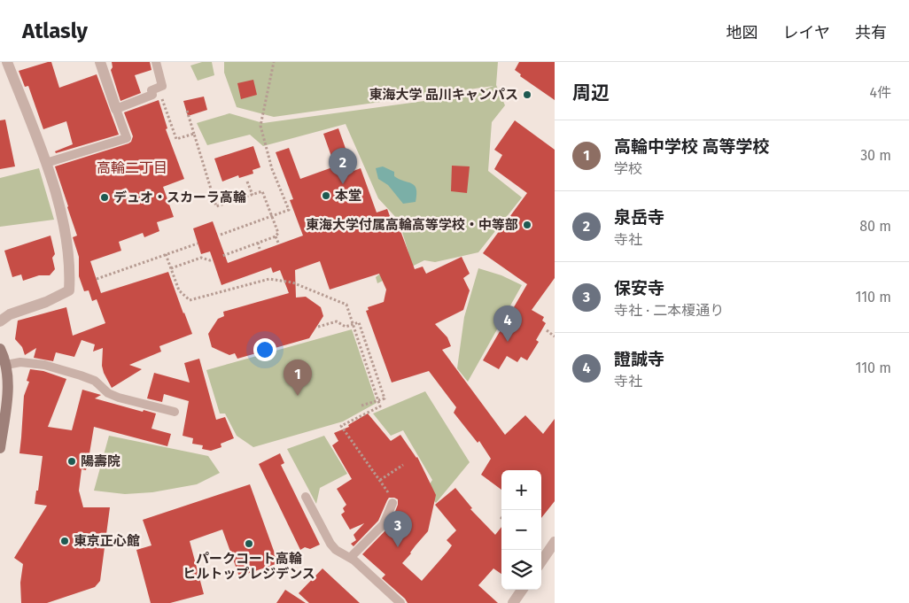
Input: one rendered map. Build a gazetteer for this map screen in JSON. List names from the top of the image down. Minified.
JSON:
{"districts":["高輪二丁目"],"places":["東海大学 品川キャンパス","本堂","デュオ・スカーラ高輪","東海大学付属高輪高等学校・中等部","陽壽院","東京正心館","パークコート高輪 ヒルトップレジデンス"],"page":{"header":"Atlasly","nav":["地図","レイヤ","共有"],"heading":["周辺","4件"],"list":[{"mark":"1","name":"高輪中学校 高等学校","note":"学校","value":"30 m"},{"mark":"2","name":"泉岳寺","note":"寺社","value":"80 m"},{"mark":"3","name":"保安寺","note":"寺社 · 二本榎通り","value":"110 m"},{"mark":"4","name":"證誠寺","note":"寺社","value":"110 m"}],"pins":["2","4","1","3"],"map_buttons":["+","−"]}}
